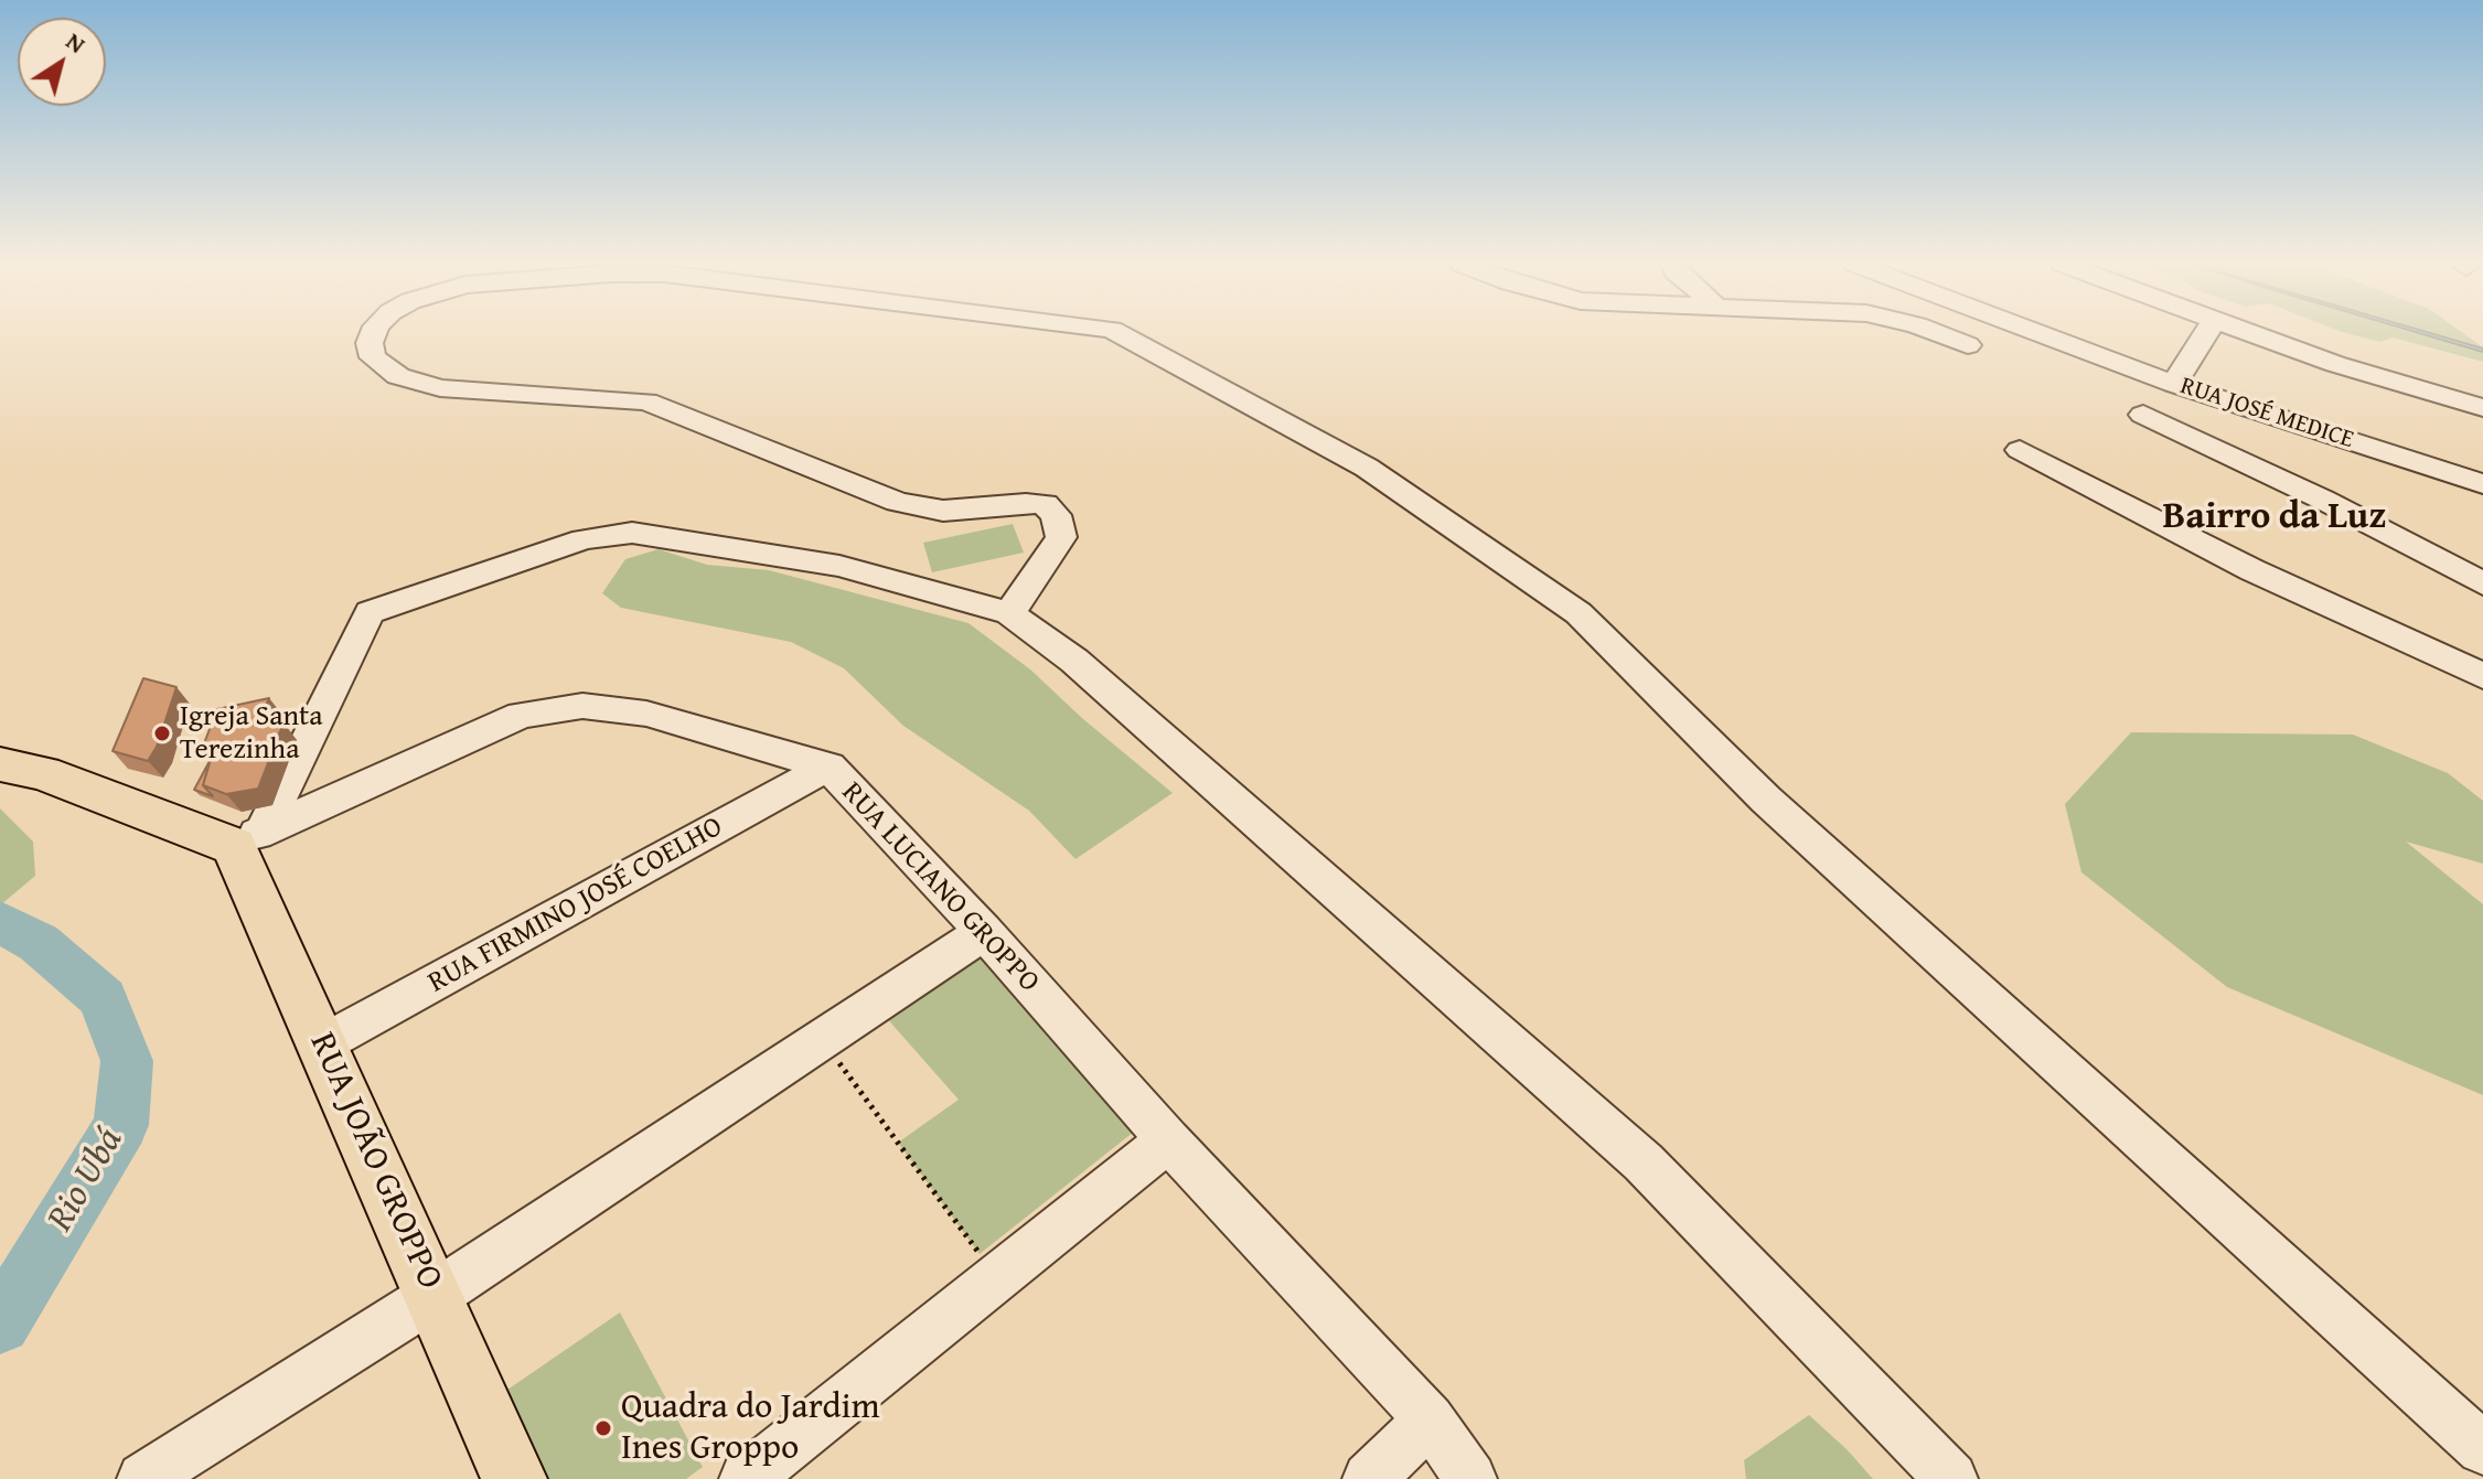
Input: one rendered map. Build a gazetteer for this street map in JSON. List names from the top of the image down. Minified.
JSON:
{"streets":{"main road":["RUA JOÃO GROPPO"],"street":["RUA JOSÉ MEDICE","RUA LUCIANO GROPPO","RUA FIRMINO JOSÉ COELHO"]},"crossings":[["RUA LUCIANO GROPPO","RUA FIRMINO JOSÉ COELHO"],["RUA LUCIANO GROPPO","RUA JOÃO GROPPO"],["RUA FIRMINO JOSÉ COELHO","RUA JOÃO GROPPO"]],"districts":["Bairro da Luz"],"water":["Rio Ubá"],"places":["Igreja Santa Terezinha","Quadra do Jardim Ines Groppo"],"north":"top right"}
